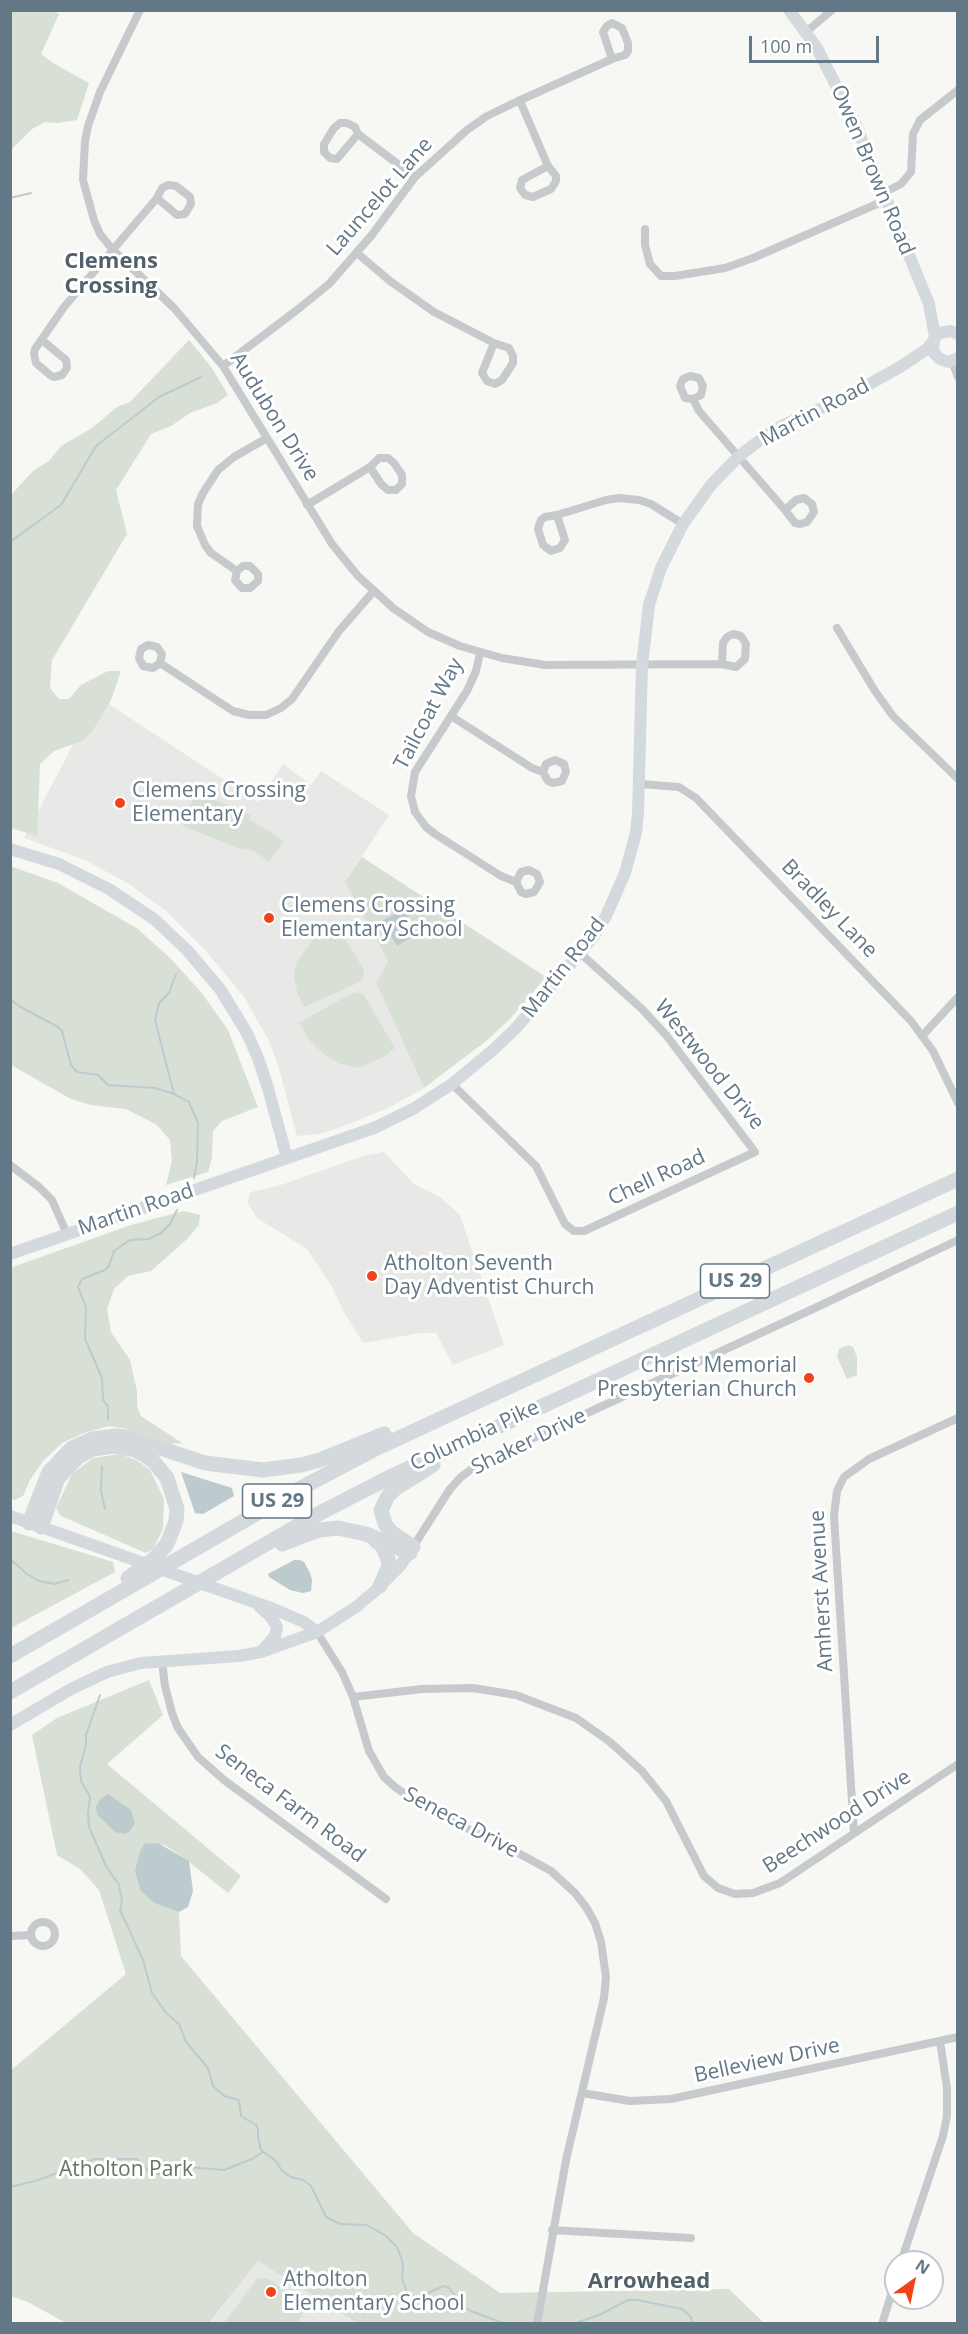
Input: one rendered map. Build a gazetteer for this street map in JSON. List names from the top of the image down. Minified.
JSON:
{"streets":{"highway":["US 29","Columbia Pike"],"street":["Owen Brown Road","Launcelot Lane","Martin Road","Audubon Drive","Tailcoat Way","Bradley Lane","Westwood Drive","Chell Road","Shaker Drive","Amherst Avenue","Seneca Farm Road","Beechwood Drive","Seneca Drive","Belleview Drive"]},"crossings":[["Owen Brown Road","Martin Road"],["Launcelot Lane","Audubon Drive"],["Martin Road","Audubon Drive"],["Martin Road","Bradley Lane"],["Martin Road","Westwood Drive"],["Martin Road","Chell Road"],["Audubon Drive","Tailcoat Way"],["Westwood Drive","Chell Road"],["Shaker Drive","Seneca Farm Road"],["Shaker Drive","Seneca Drive"],["Amherst Avenue","Beechwood Drive"],["Beechwood Drive","Seneca Drive"],["Seneca Drive","Belleview Drive"]],"districts":["Clemens Crossing","Arrowhead"],"parks":["Atholton Park"],"places":["Clemens Crossing Elementary","Clemens Crossing Elementary School","Atholton Seventh Day Adventist Church","Christ Memorial Presbyterian Church","Atholton Elementary School"],"scale_bar":"100 m","north":"top right"}
